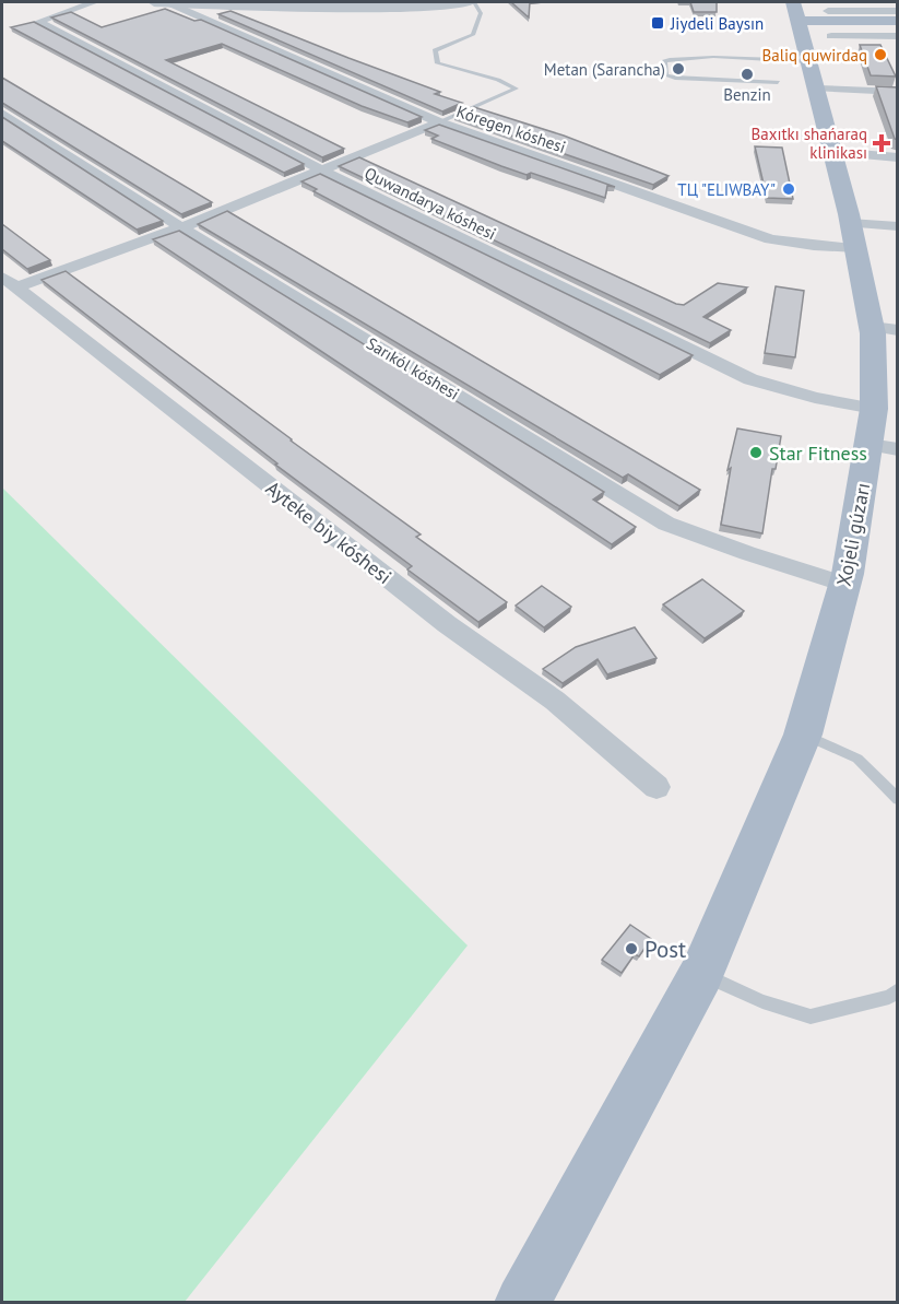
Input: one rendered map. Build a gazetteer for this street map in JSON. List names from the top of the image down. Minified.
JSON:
{"streets":{"main road":["Xojeli gúzarı"],"street":["Kóregen kóshesi","Quwandarya kóshesi","Sarıkól kóshesi","Ayteke biy kóshesi"]},"crossings":[["Kóregen kóshesi","Xojeli gúzarı"],["Quwandarya kóshesi","Xojeli gúzarı"],["Sarıkól kóshesi","Xojeli gúzarı"]],"places":{"transit":["Jiydeli Baysın"],"other":["Baliq quwirdaq","Metan (Sarancha)","Benzin","ТЦ \"ELIWBAY\"","Star Fitness","Post"],"health":["Baxıtkı shańaraq klinikası"]}}
